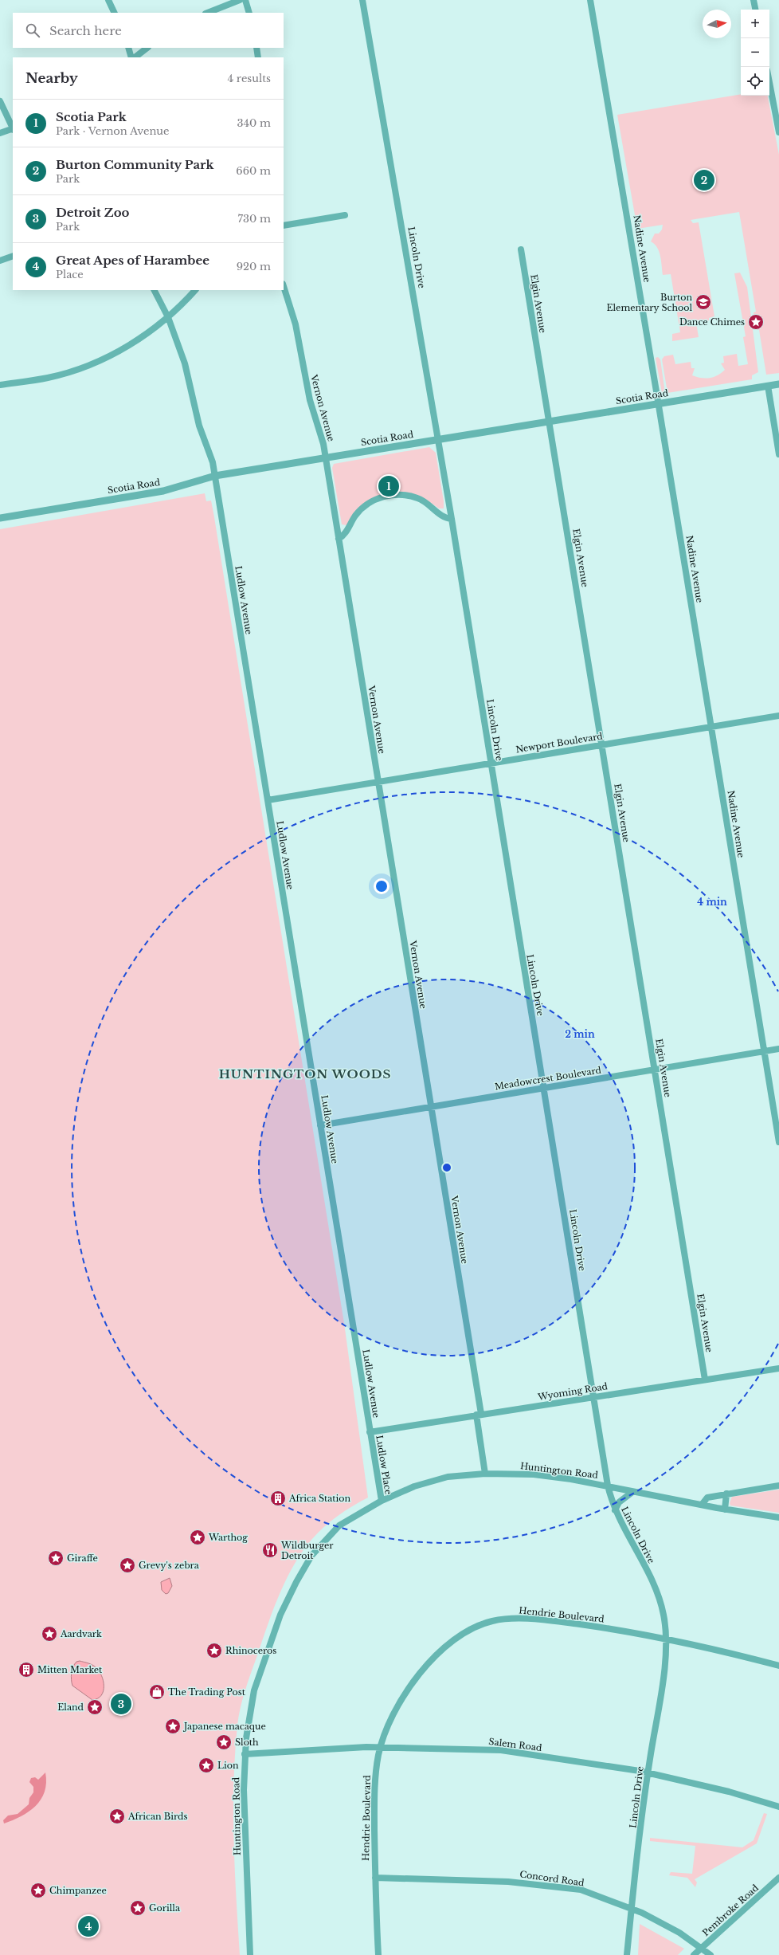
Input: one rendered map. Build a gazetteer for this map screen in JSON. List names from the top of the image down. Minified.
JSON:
{"streets":{"street":["Nadine Avenue","Lincoln Drive","Elgin Avenue","Scotia Road","Vernon Avenue","Ludlow Avenue","Newport Boulevard","Meadowcrest Boulevard","Wyoming Road","Ludlow Place","Huntington Road","Hendrie Boulevard","Salem Road","Concord Road","Pembroke Road"]},"crossings":[["Nadine Avenue","Scotia Road"],["Nadine Avenue","Newport Boulevard"],["Nadine Avenue","Meadowcrest Boulevard"],["Lincoln Drive","Scotia Road"],["Lincoln Drive","Newport Boulevard"],["Lincoln Drive","Meadowcrest Boulevard"],["Lincoln Drive","Wyoming Road"],["Lincoln Drive","Huntington Road"],["Lincoln Drive","Hendrie Boulevard"],["Lincoln Drive","Salem Road"],["Lincoln Drive","Concord Road"],["Elgin Avenue","Scotia Road"],["Elgin Avenue","Newport Boulevard"],["Elgin Avenue","Meadowcrest Boulevard"],["Elgin Avenue","Wyoming Road"],["Scotia Road","Vernon Avenue"],["Scotia Road","Ludlow Avenue"],["Vernon Avenue","Newport Boulevard"],["Vernon Avenue","Meadowcrest Boulevard"],["Vernon Avenue","Wyoming Road"],["Vernon Avenue","Huntington Road"],["Ludlow Avenue","Newport Boulevard"],["Ludlow Avenue","Meadowcrest Boulevard"],["Ludlow Avenue","Wyoming Road"],["Ludlow Avenue","Ludlow Place"],["Wyoming Road","Ludlow Place"],["Ludlow Place","Huntington Road"],["Huntington Road","Salem Road"],["Hendrie Boulevard","Salem Road"],["Hendrie Boulevard","Concord Road"],["Concord Road","Pembroke Road"]],"districts":["HUNTINGTON WOODS"],"places":{"school or university":["Burton Elementary School"],"place":["Dance Chimes","Warthog","Giraffe","Grevy's zebra","Aardvark","Rhinoceros","Eland","Japanese macaque","Sloth","Lion","African Birds","Chimpanzee","Gorilla"],"building":["Africa Station","Mitten Market"],"restaurant":["Wildburger Detroit"],"shop":["The Trading Post"]},"north":"right","page":{"map_buttons":["+","−"],"search":"Search here","heading":["Nearby","4 results"],"list":[{"mark":"1","name":"Scotia Park","note":"Park · Vernon Avenue","value":"340 m"},{"mark":"2","name":"Burton Community Park","note":"Park","value":"660 m"},{"mark":"3","name":"Detroit Zoo","note":"Park","value":"730 m"},{"mark":"4","name":"Great Apes of Harambee","note":"Place","value":"920 m"}],"pins":["2","1","3","4"]},"rings":["4 min","2 min"]}
